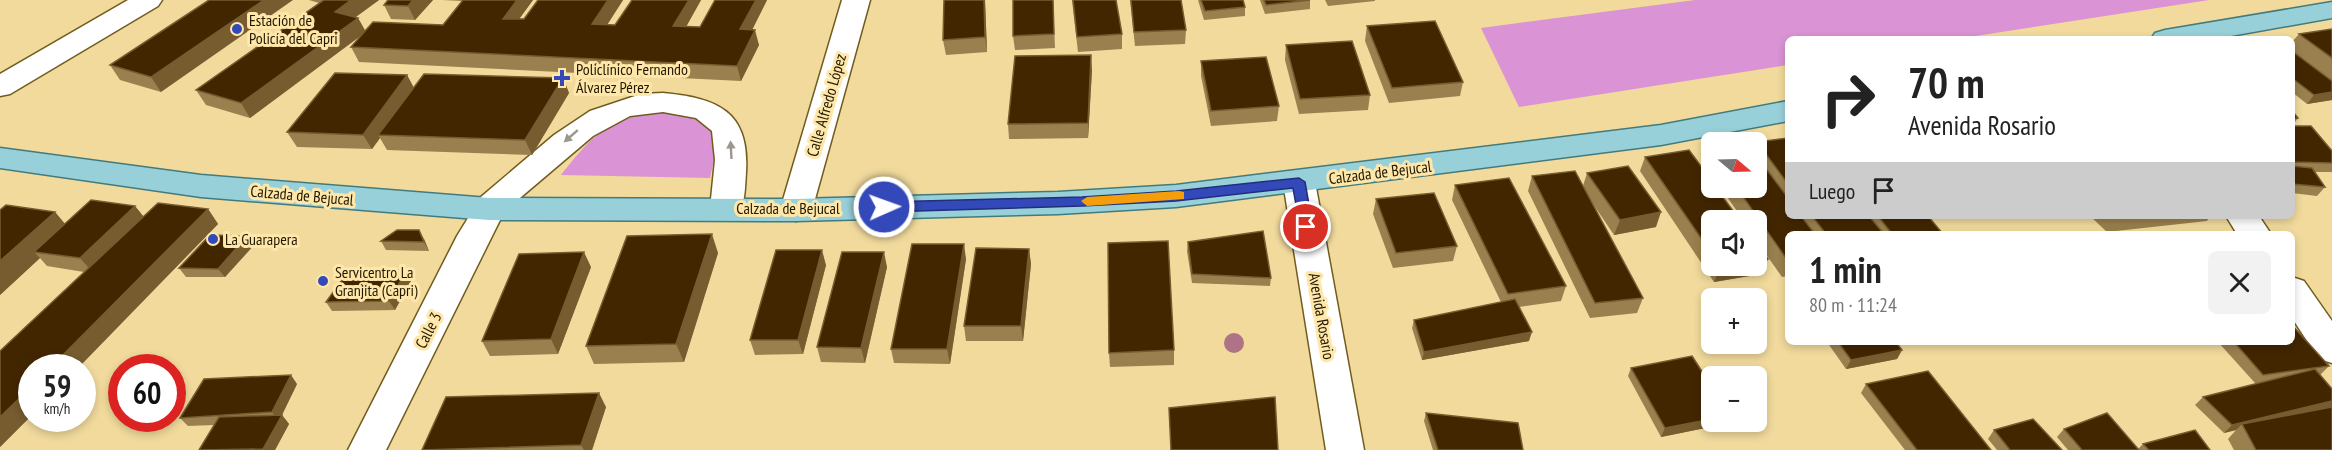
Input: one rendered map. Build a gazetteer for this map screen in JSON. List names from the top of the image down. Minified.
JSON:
{"streets":{"main road":["Calzada de Bejucal"],"street":["Calle Alfredo López","Avenida Rosario","Calle 3"]},"crossings":[["Calle Alfredo López","Calzada de Bejucal"],["Calzada de Bejucal","Avenida Rosario"],["Calzada de Bejucal","Calle 3"]],"places":{"other":["Estación de Policía del Capri","La Guarapera","Servicentro La Granjita (Capri)"],"health":["Policlínico Fernando Álvarez Pérez"]},"north":"right","page":{"turn":["70 m","Avenida Rosario"],"map_buttons":["+","−"],"then":"Luego","heading":["1 min","80 m · 11:24"],"speed":"59 km/h","limit":"60"}}
